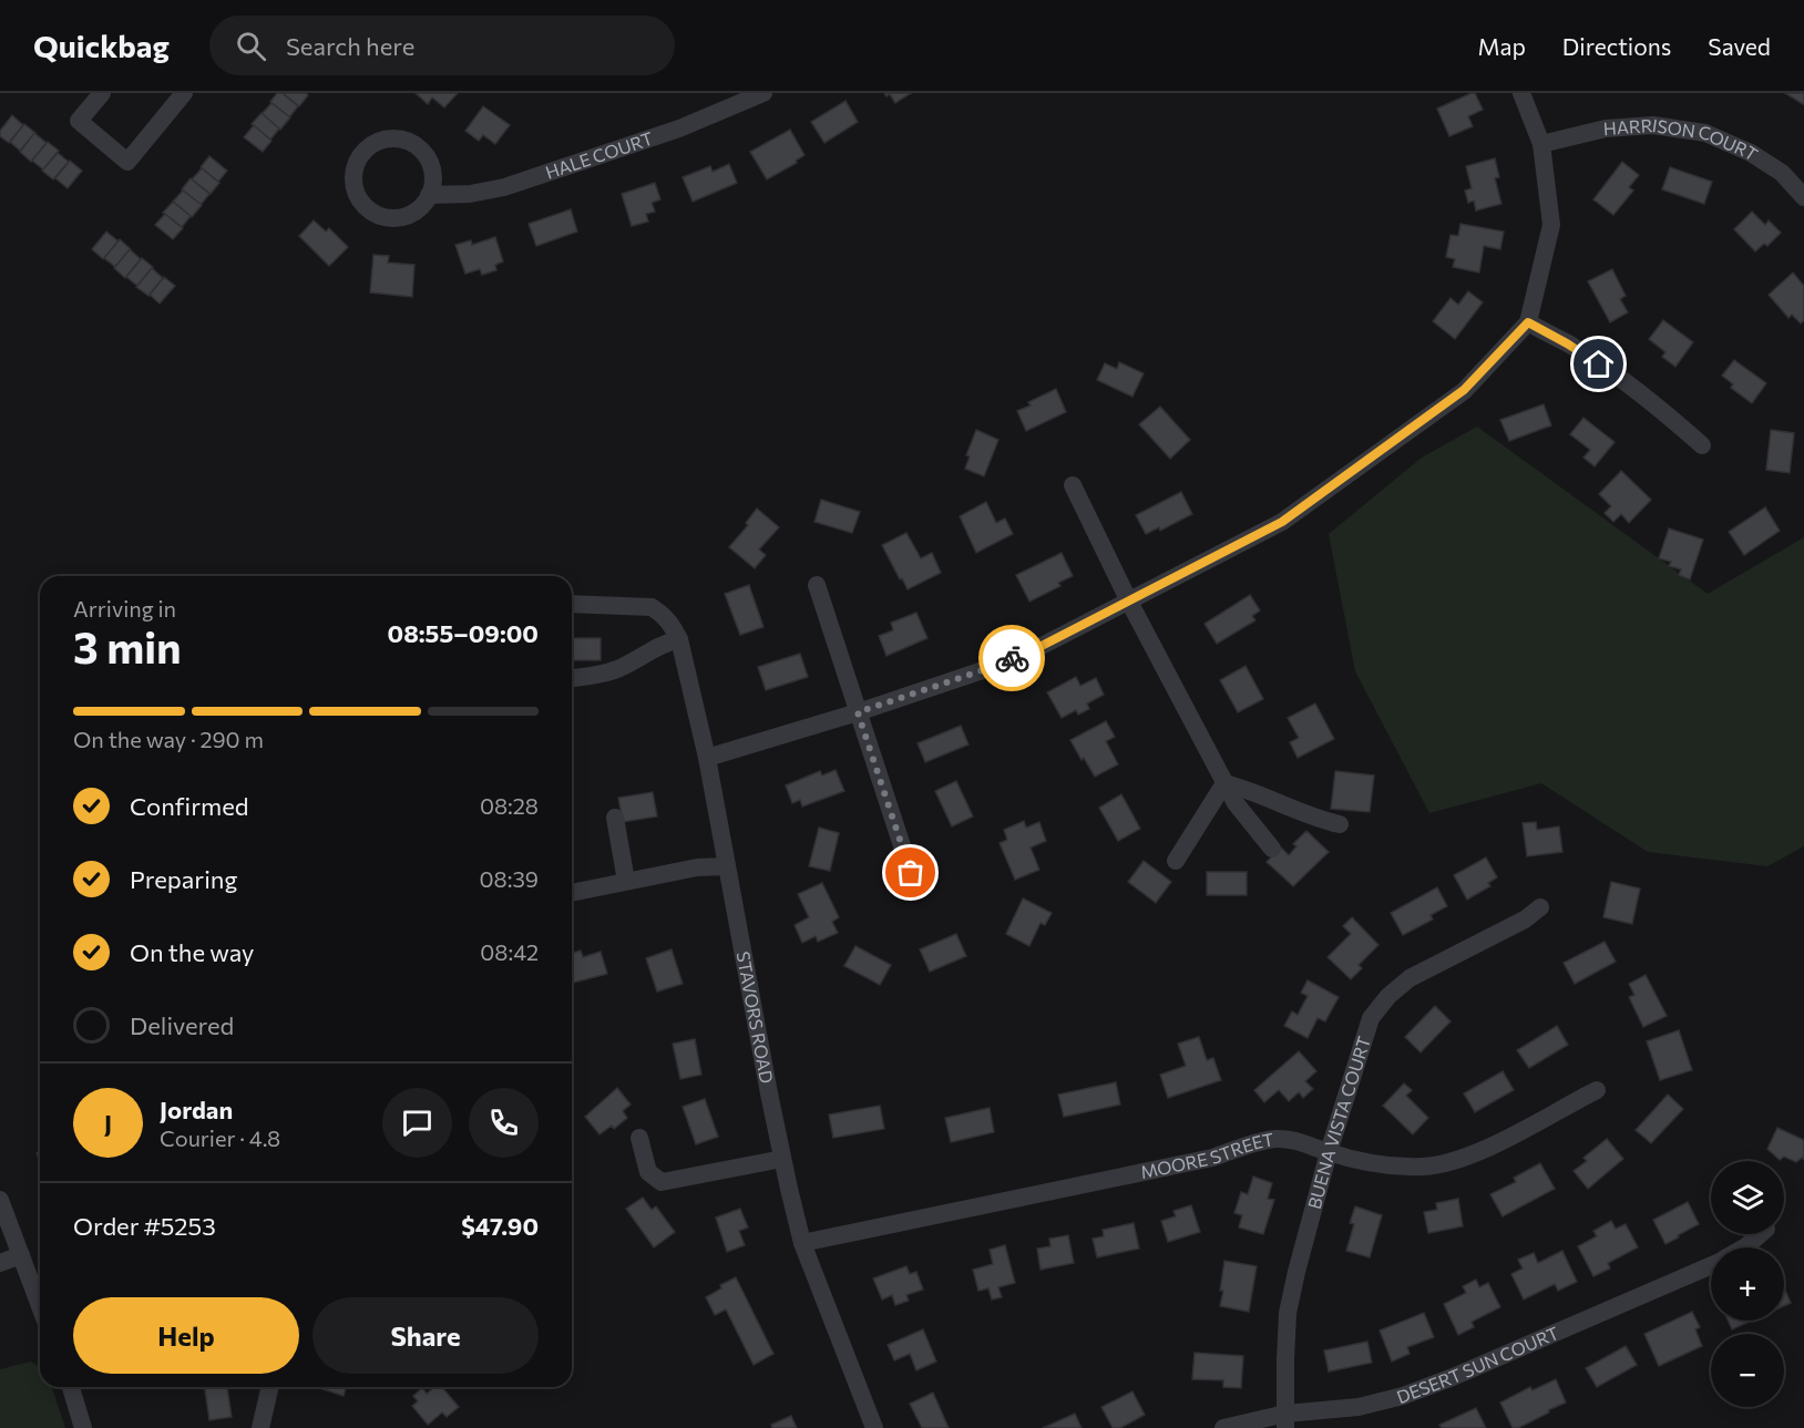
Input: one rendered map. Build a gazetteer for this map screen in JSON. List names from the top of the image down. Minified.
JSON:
{"streets":{"street":["HARRISON COURT","HALE COURT","STAVORS ROAD","BUENA VISTA COURT","MOORE STREET","DESERT SUN COURT"]},"crossings":[["STAVORS ROAD","MOORE STREET"],["BUENA VISTA COURT","MOORE STREET"],["BUENA VISTA COURT","DESERT SUN COURT"]],"page":{"header":"Quickbag","search":"Search here","nav":["Map","Directions","Saved"],"heading":["3 min","Arriving in","08:55–09:00"],"panel":["Jordan","Courier · 4.8","Order #5253","$47.90"],"bar":"On the way · 290 m","list":[["Confirmed","08:28"],["Preparing","08:39"],["On the way","08:42"],"Delivered"],"round":"J","map_buttons":["+","−"],"buttons":["Help","Share"]}}
